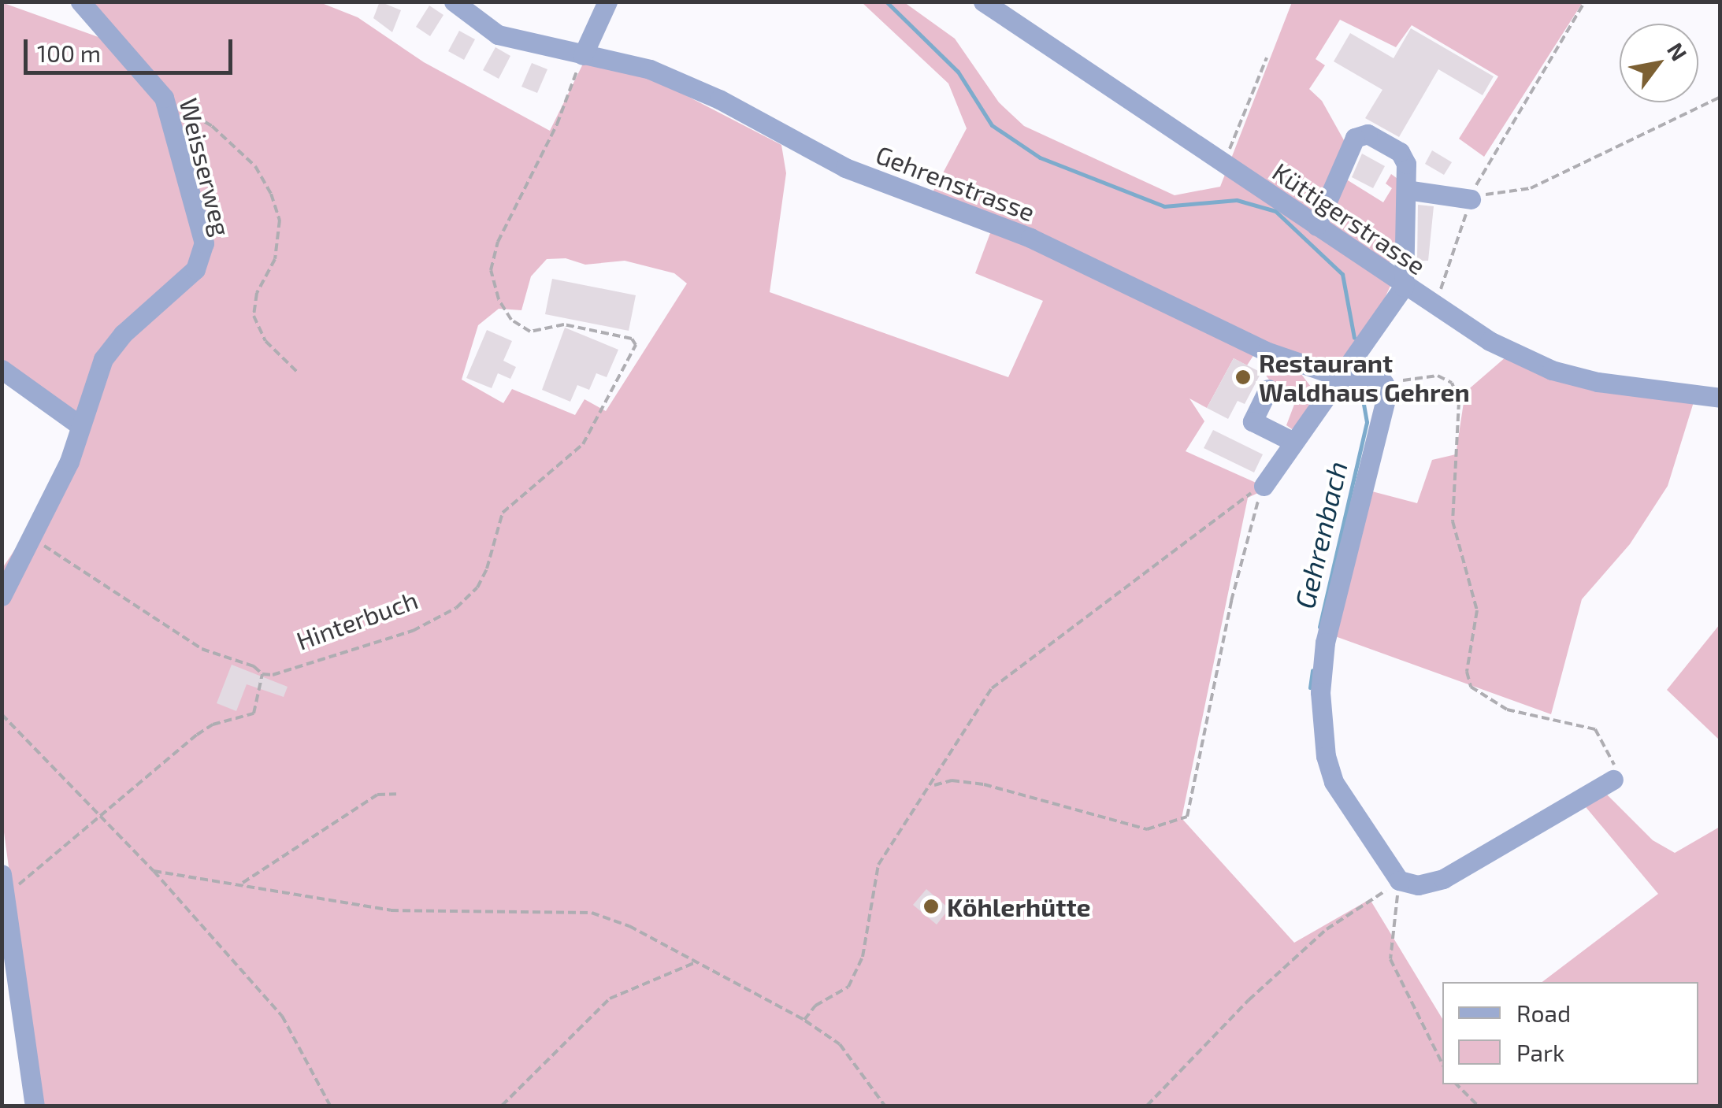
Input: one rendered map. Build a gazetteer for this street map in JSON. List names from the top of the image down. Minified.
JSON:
{"streets":{"street":["Weisserweg","Gehrenstrasse","Küttigerstrasse"],"path":["Hinterbuch"]},"crossings":[["Gehrenstrasse","Hinterbuch"]],"water":["Gehrenbach"],"places":["Restaurant Waldhaus Gehren","Köhlerhütte"],"legend":["Road","Park"],"scale_bar":"100 m","north":"top right"}
